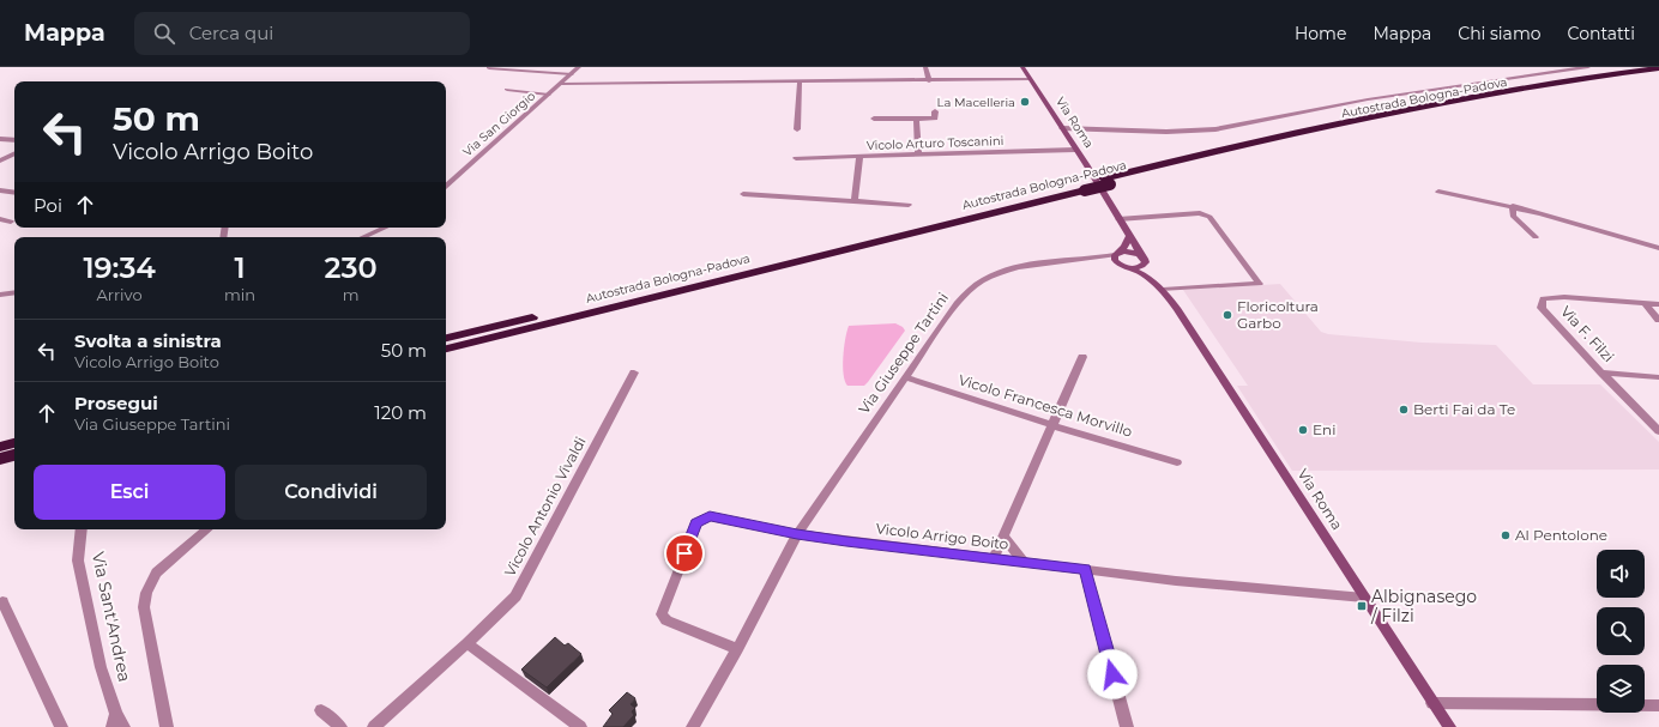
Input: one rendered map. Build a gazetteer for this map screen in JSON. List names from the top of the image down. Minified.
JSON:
{"streets":{"highway":["Autostrada Bologna-Padova"],"main road":["Via Roma"],"street":["Via San Giorgio","Vicolo Arturo Toscanini","Via F. Filzi","Via Giuseppe Tartini","Vicolo Francesca Morvillo","Vicolo Antonio Vivaldi","Vicolo Arrigo Boito","Via Sant'Andrea"]},"crossings":[["Via Roma","Vicolo Arturo Toscanini"],["Via Roma","Via Giuseppe Tartini"],["Via Roma","Vicolo Arrigo Boito"],["Via Giuseppe Tartini","Vicolo Francesca Morvillo"],["Via Giuseppe Tartini","Vicolo Arrigo Boito"]],"places":{"other":["La Macelleria","Floricoltura Garbo","Berti Fai da Te","Eni","Al Pentolone"],"transit":["Albignasego / Filzi"]},"page":{"header":"Mappa","search":"Cerca qui","nav":["Home","Mappa","Chi siamo","Contatti"],"turn":["50 m","Vicolo Arrigo Boito"],"then":"Poi","eta":["19:34","Arrivo","1","min","230","m"],"list":[{"name":"Svolta a sinistra","note":"Vicolo Arrigo Boito","value":"50 m"},{"name":"Prosegui","note":"Via Giuseppe Tartini","value":"120 m"}],"buttons":["Esci","Condividi"]}}
